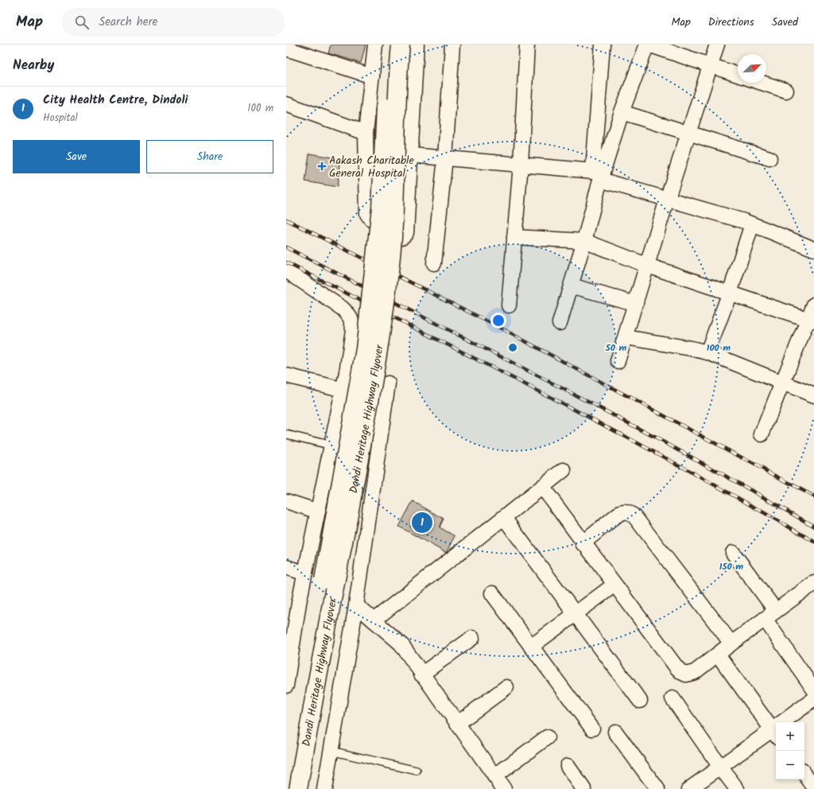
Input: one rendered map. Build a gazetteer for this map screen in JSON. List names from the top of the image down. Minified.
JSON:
{"streets":{"main road":["Dandi Heritage Highway Flyover"]},"places":{"health":["Aakash Charitable General Hospital"]},"north":"top right","page":{"header":"Map","search":"Search here","nav":["Map","Directions","Saved"],"heading":"Nearby","list":[{"mark":"1","name":"City Health Centre, Dindoli","note":"Hospital","value":"100 m"}],"buttons":["Save","Share"],"pins":"1","map_buttons":["+","−"]},"rings":["50 m","100 m","150 m"]}
